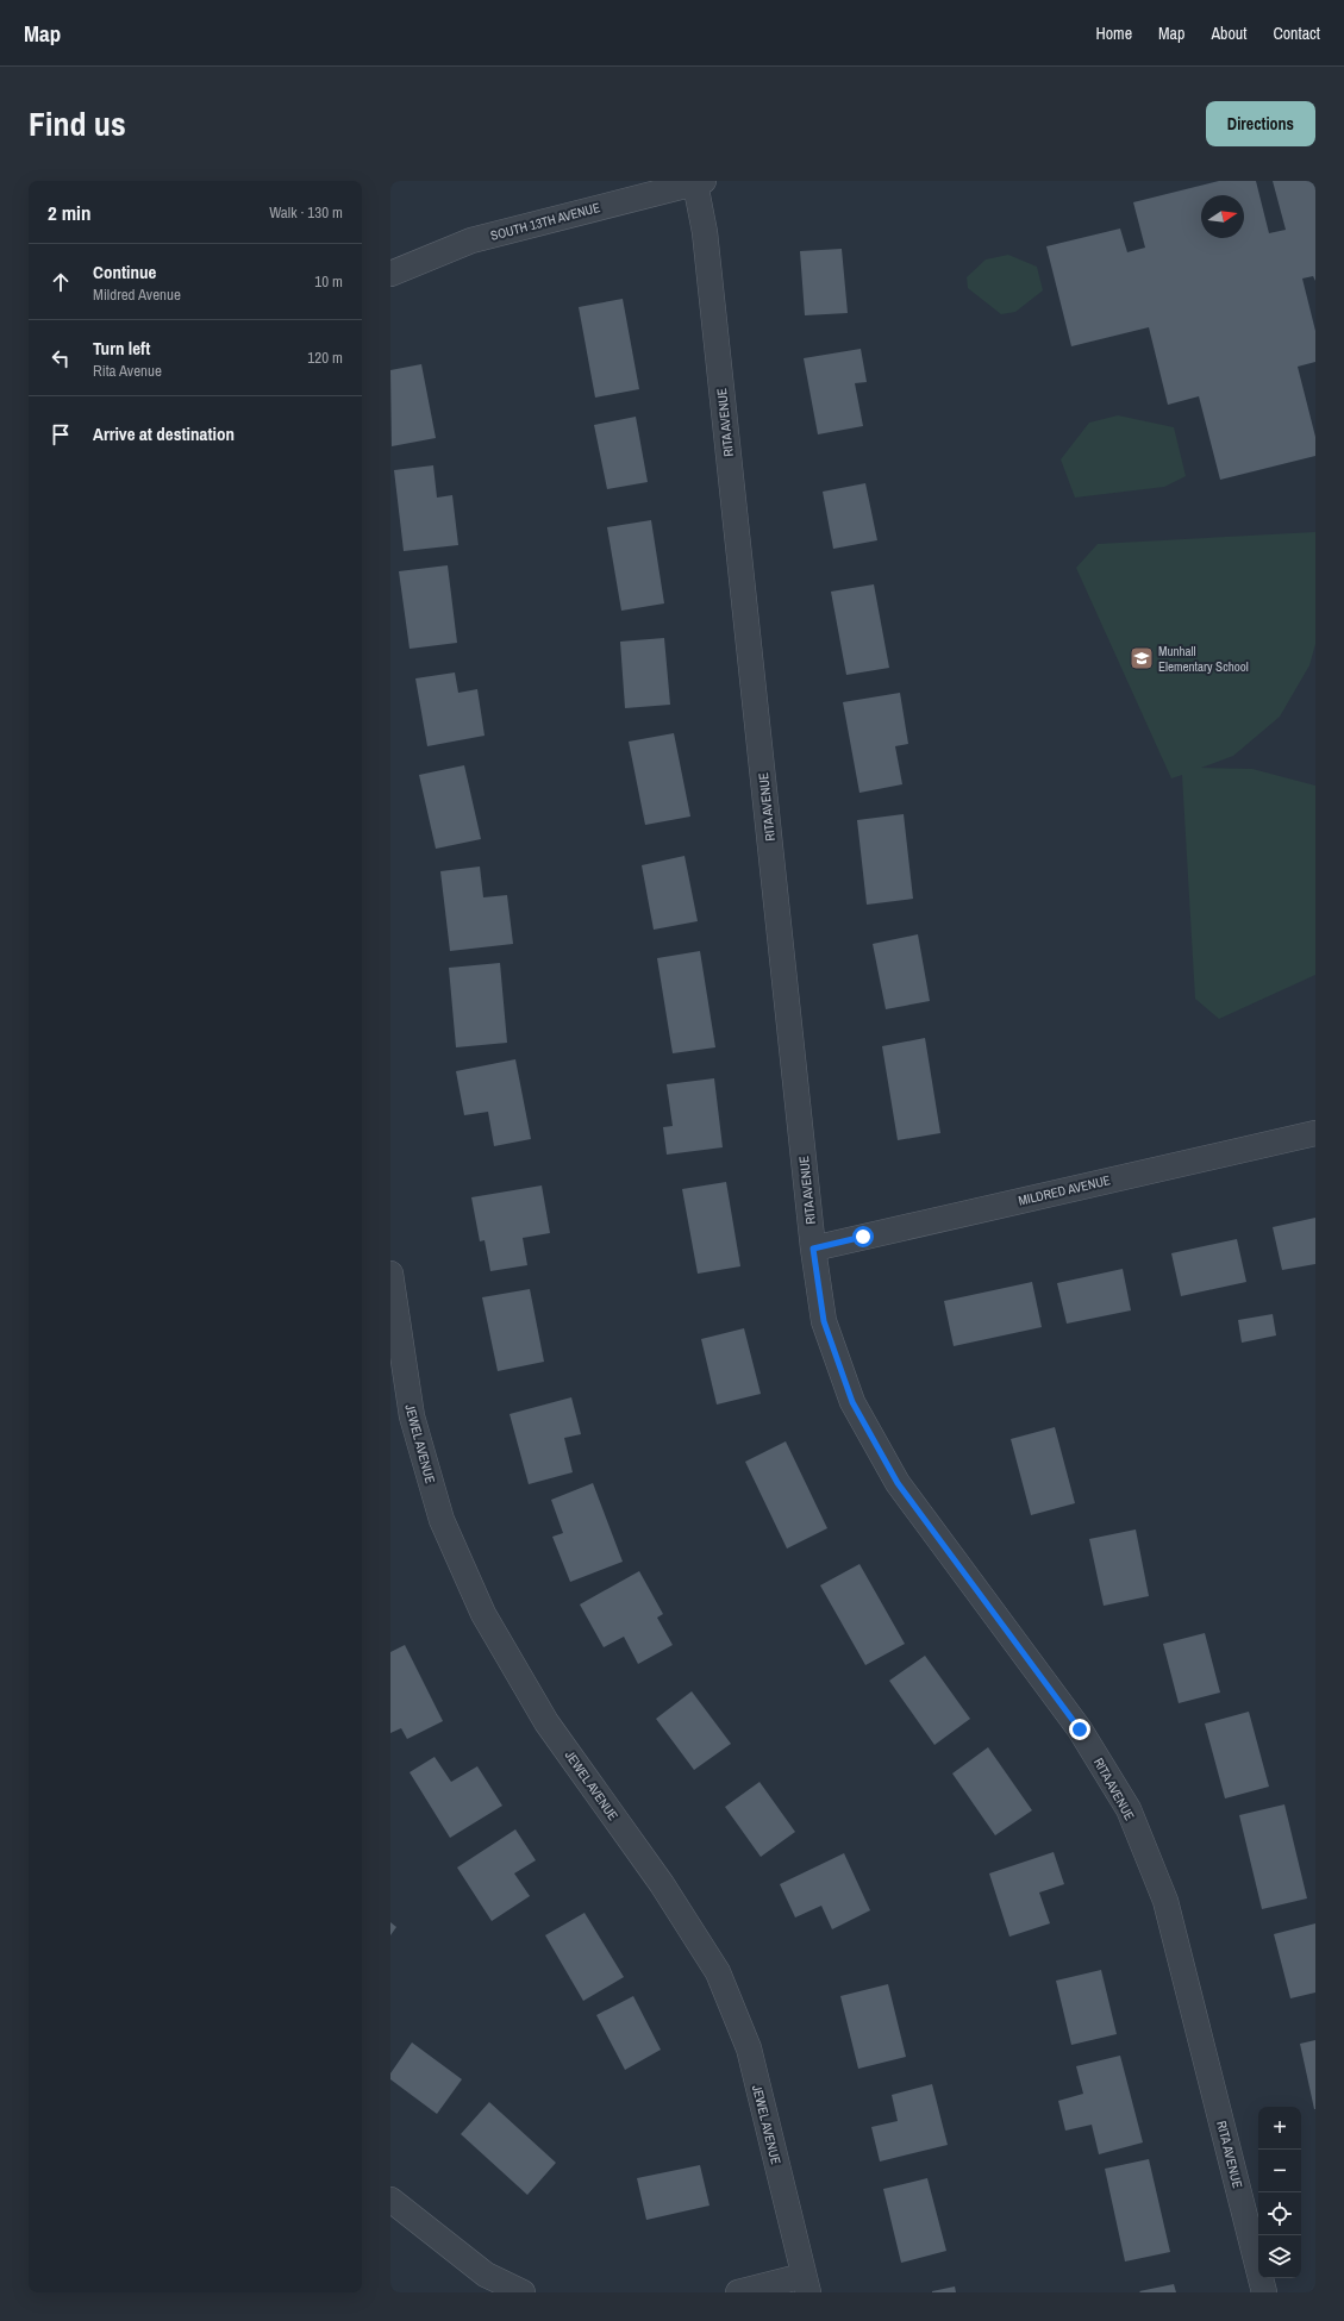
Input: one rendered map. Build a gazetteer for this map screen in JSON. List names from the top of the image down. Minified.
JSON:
{"streets":{"street":["SOUTH 13TH AVENUE","RITA AVENUE","MILDRED AVENUE","JEWEL AVENUE"]},"crossings":[["SOUTH 13TH AVENUE","RITA AVENUE"],["RITA AVENUE","MILDRED AVENUE"]],"places":{"school or university":["Munhall Elementary School"]},"north":"right","page":{"header":"Map","nav":["Home","Map","About","Contact"],"title":"Find us","buttons":"Directions","heading":["2 min","Walk · 130 m"],"list":[["Continue","Mildred Avenue","10 m"],["Turn left","Rita Avenue","120 m"],"Arrive at destination"],"map_buttons":["+","−"]}}
